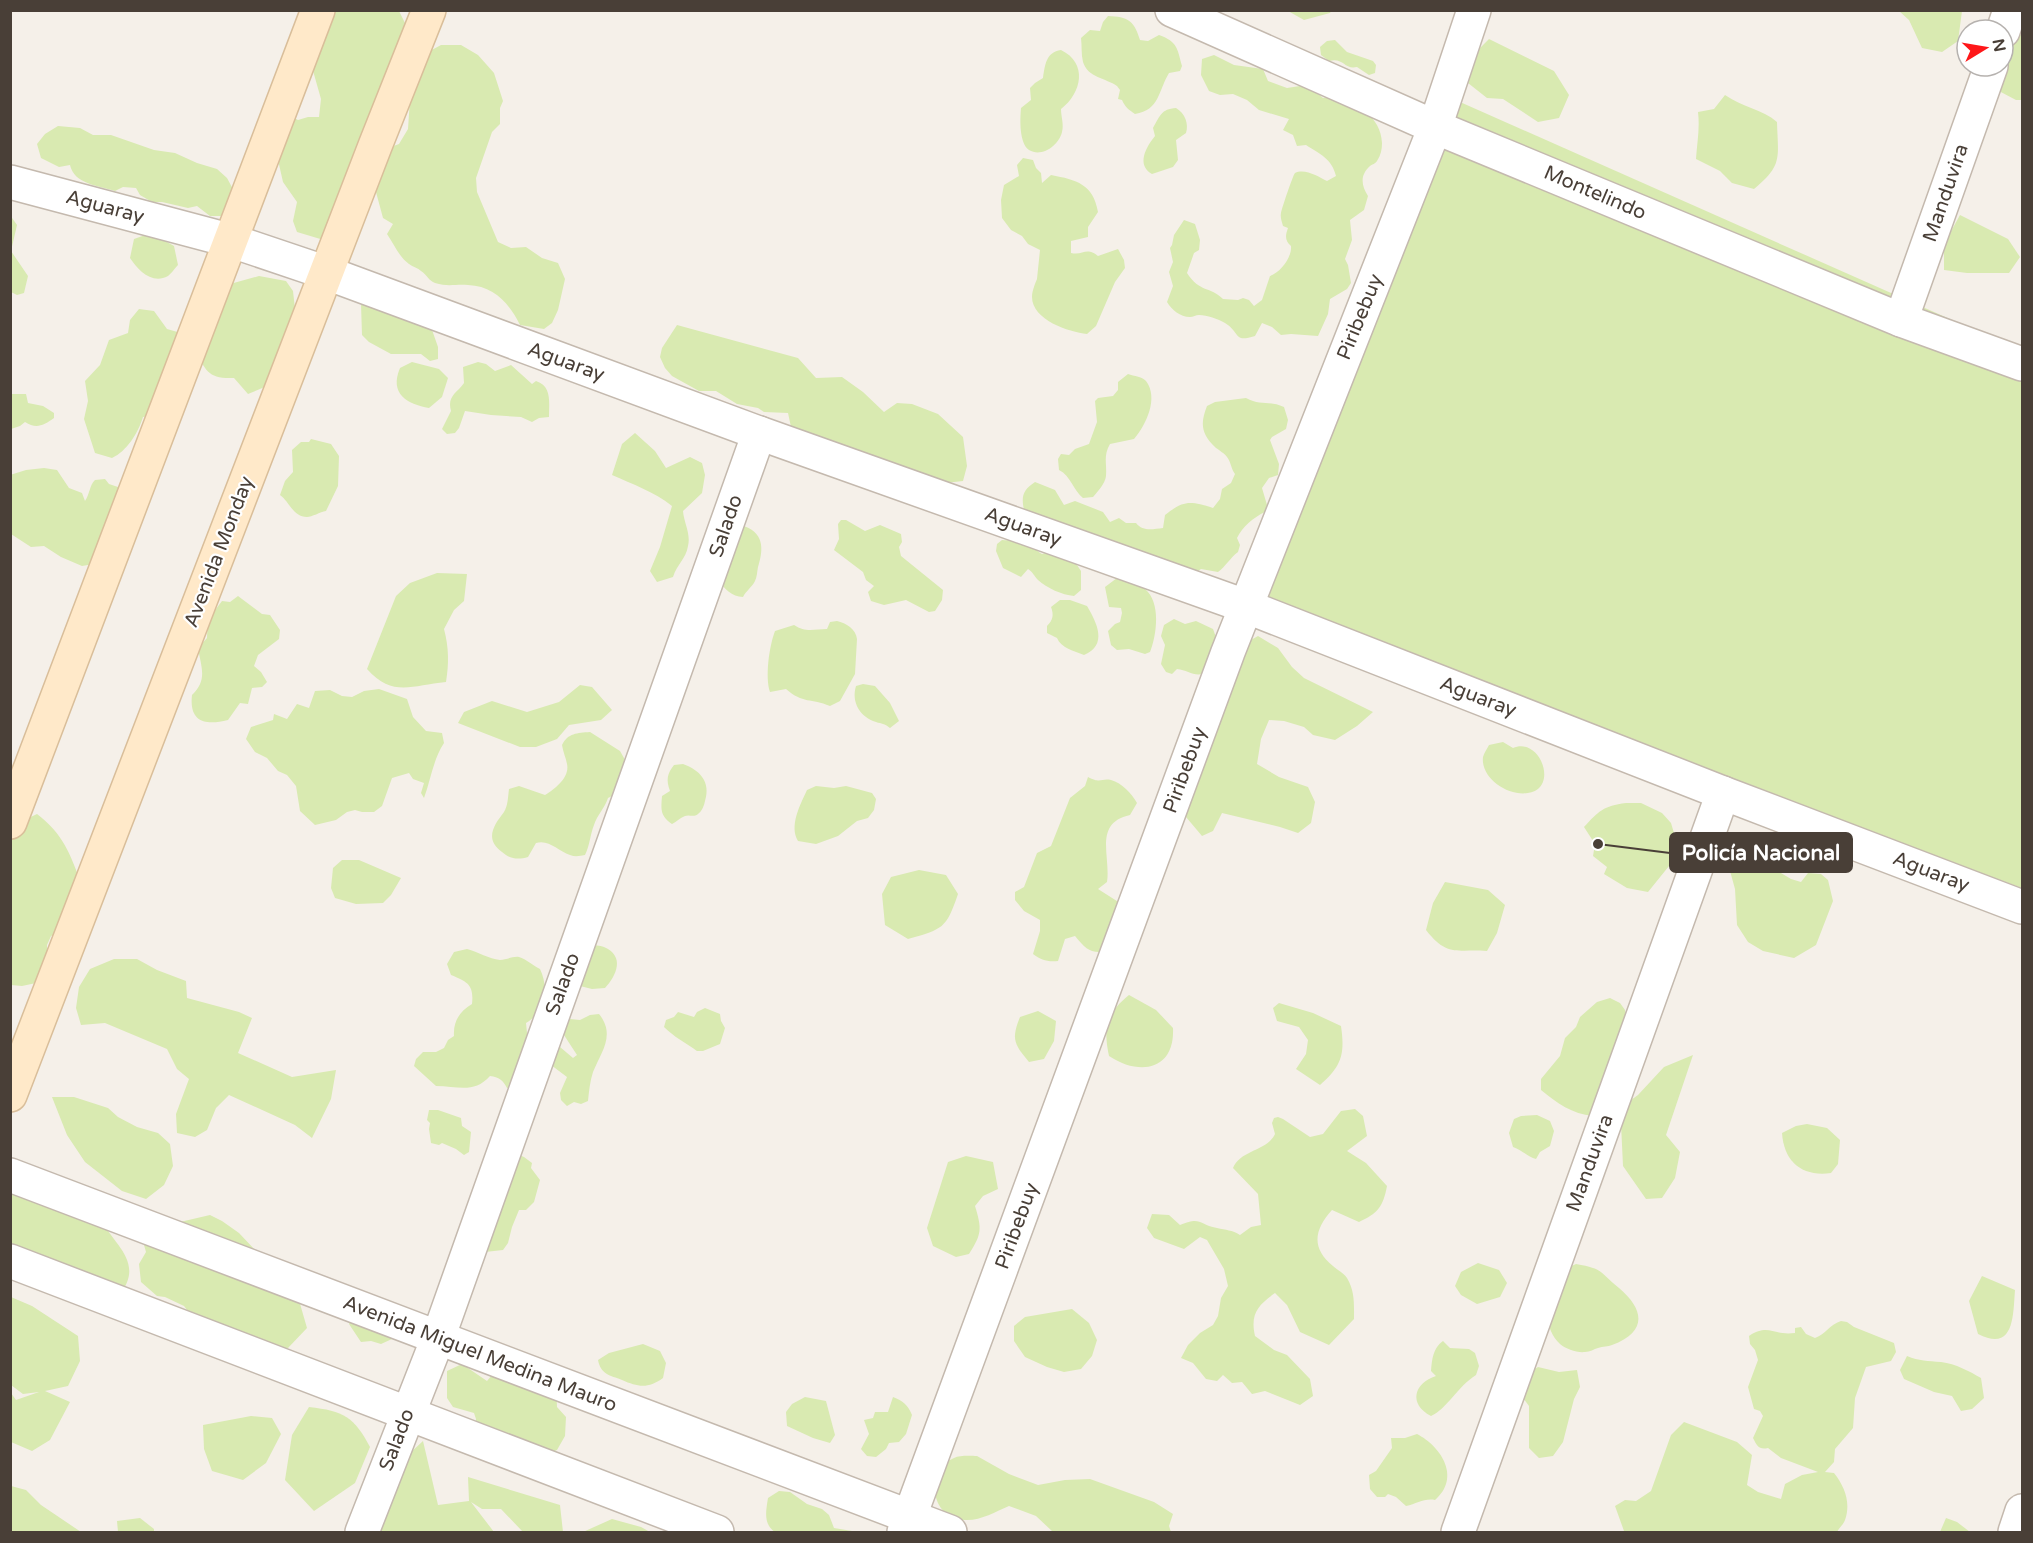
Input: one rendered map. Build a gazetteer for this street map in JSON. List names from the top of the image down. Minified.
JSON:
{"streets":{"main road":["Avenida Monday"],"street":["Montelindo","Manduvira","Aguaray","Piribebuy","Salado","Avenida Miguel Medina Mauro"]},"crossings":[["Montelindo","Manduvira"],["Montelindo","Piribebuy"],["Manduvira","Aguaray"],["Aguaray","Piribebuy"],["Aguaray","Salado"],["Aguaray","Avenida Monday"],["Piribebuy","Avenida Miguel Medina Mauro"],["Salado","Avenida Miguel Medina Mauro"]],"places":["Policía Nacional"],"north":"right"}
